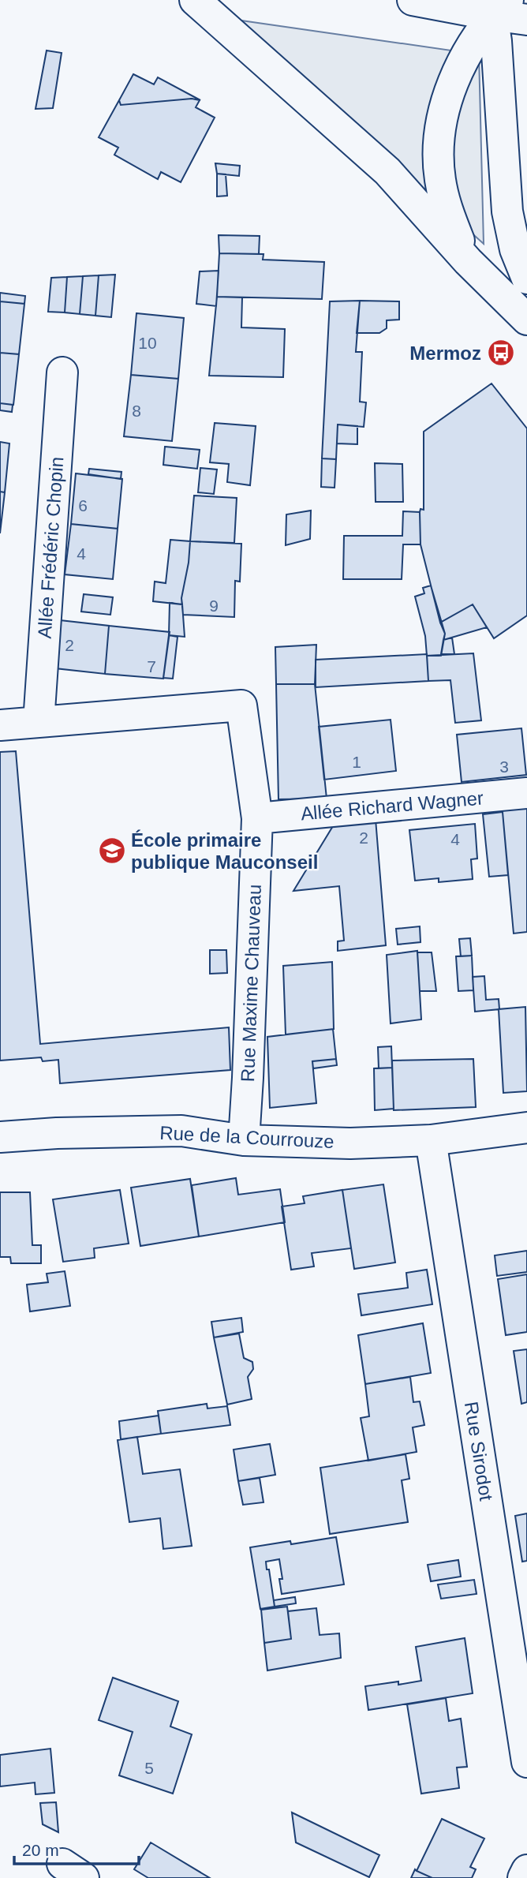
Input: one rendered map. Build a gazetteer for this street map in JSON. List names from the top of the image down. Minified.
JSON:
{"streets":{"street":["Allée Frédéric Chopin","Allée Richard Wagner","Rue Maxime Chauveau","Rue de la Courrouze","Rue Sirodot"]},"crossings":[["Allée Frédéric Chopin","Rue Maxime Chauveau"],["Allée Richard Wagner","Rue Maxime Chauveau"],["Rue Maxime Chauveau","Rue de la Courrouze"],["Rue de la Courrouze","Rue Sirodot"]],"places":{"bus stop":["Mermoz"],"school or university":["École primaire publique Mauconseil"]},"house_numbers":["10","8","6","4","9","2","7","1","3","2","4","5"],"scale_bar":"20 m"}
